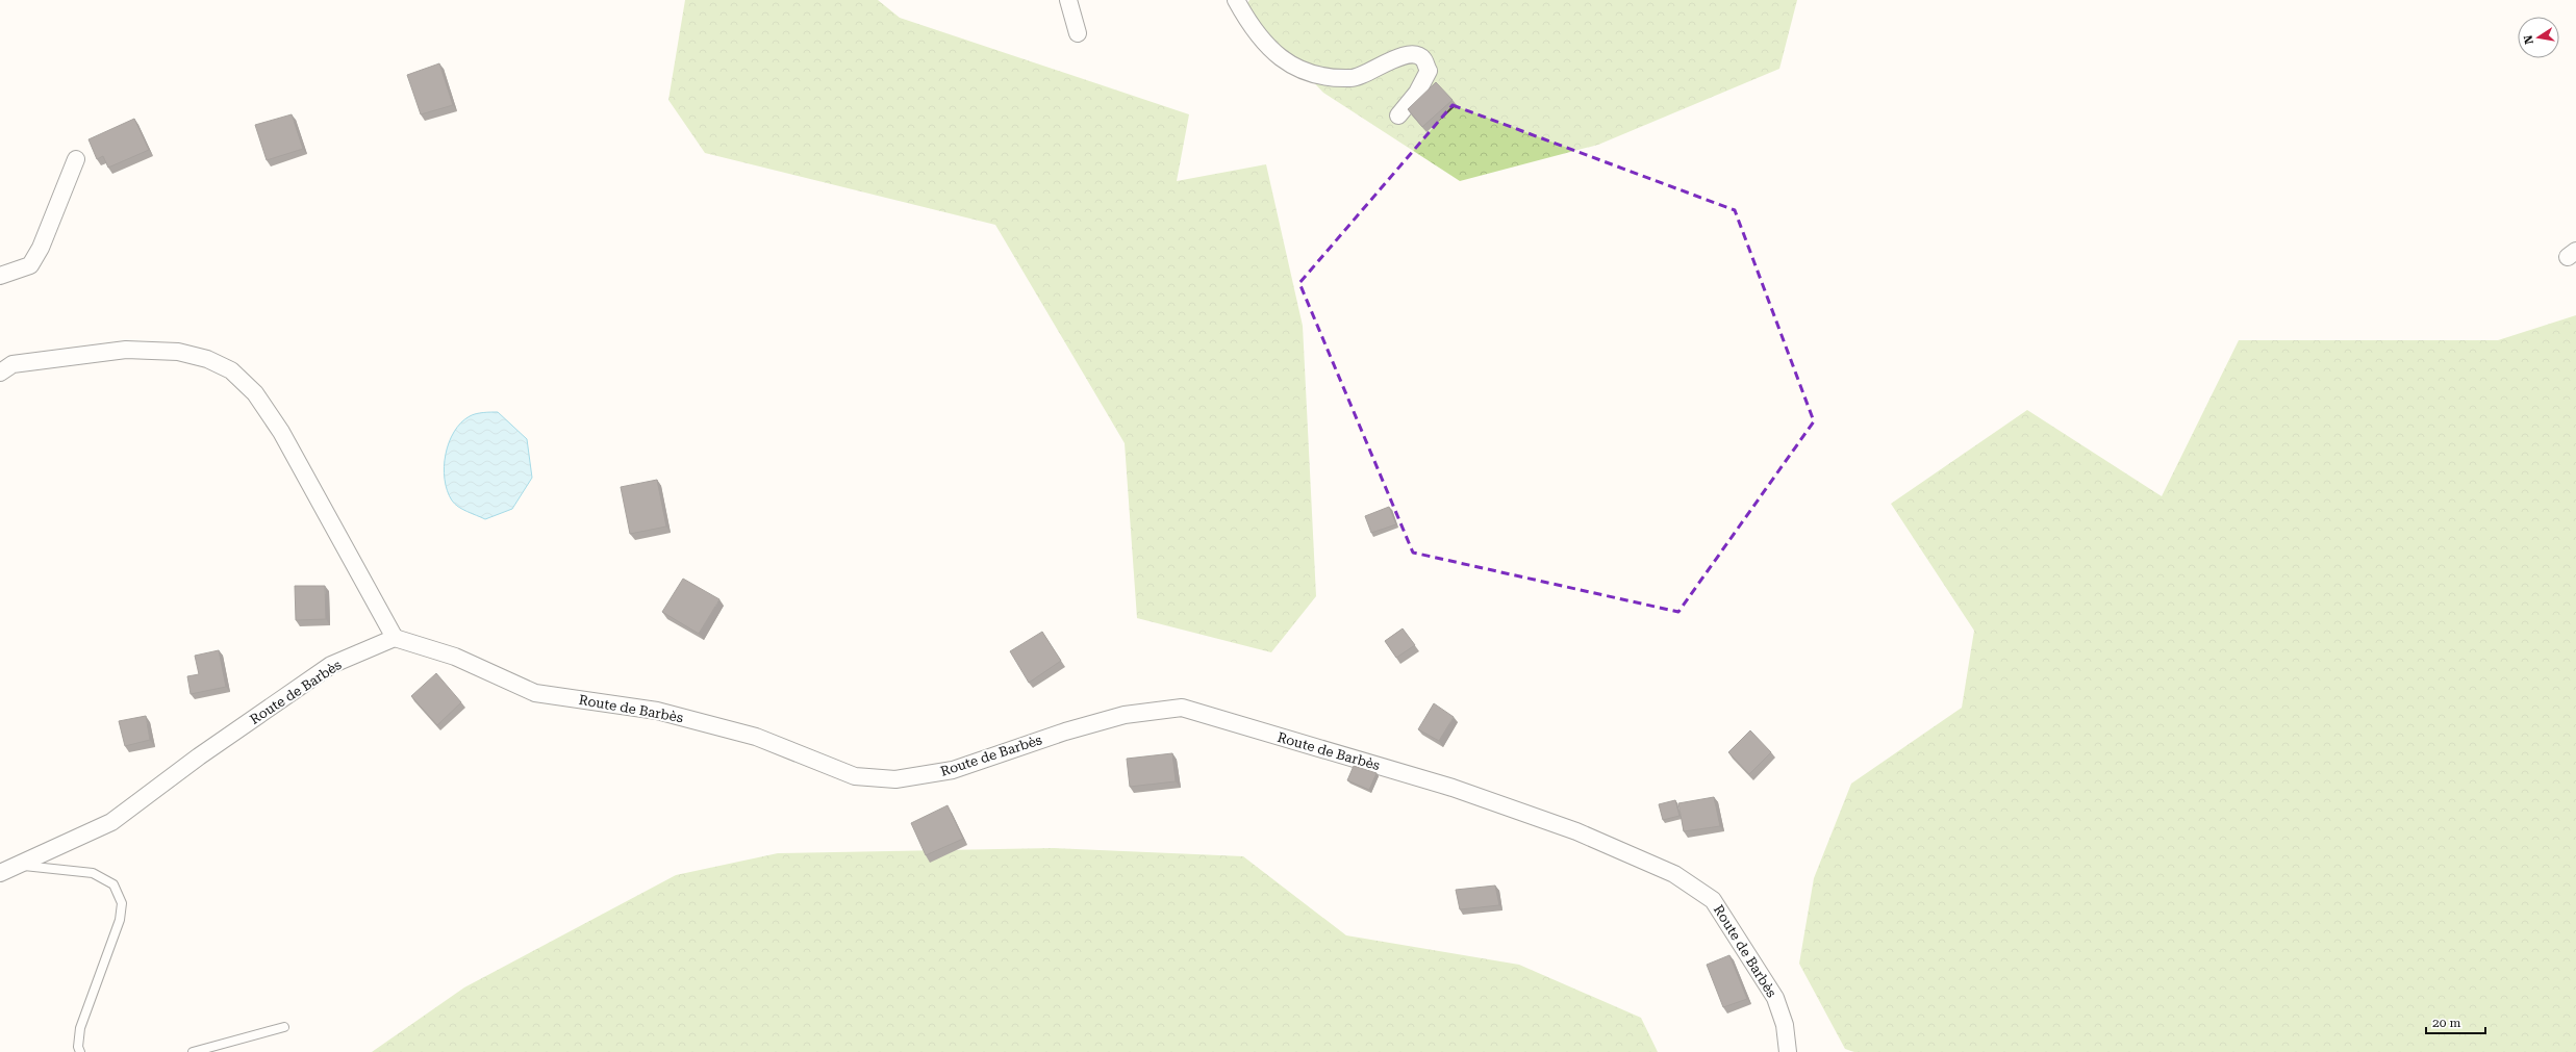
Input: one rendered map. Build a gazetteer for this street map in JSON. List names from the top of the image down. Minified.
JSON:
{"streets":{"street":["Route de Barbès"]},"scale_bar":"20 m","north":"left"}
